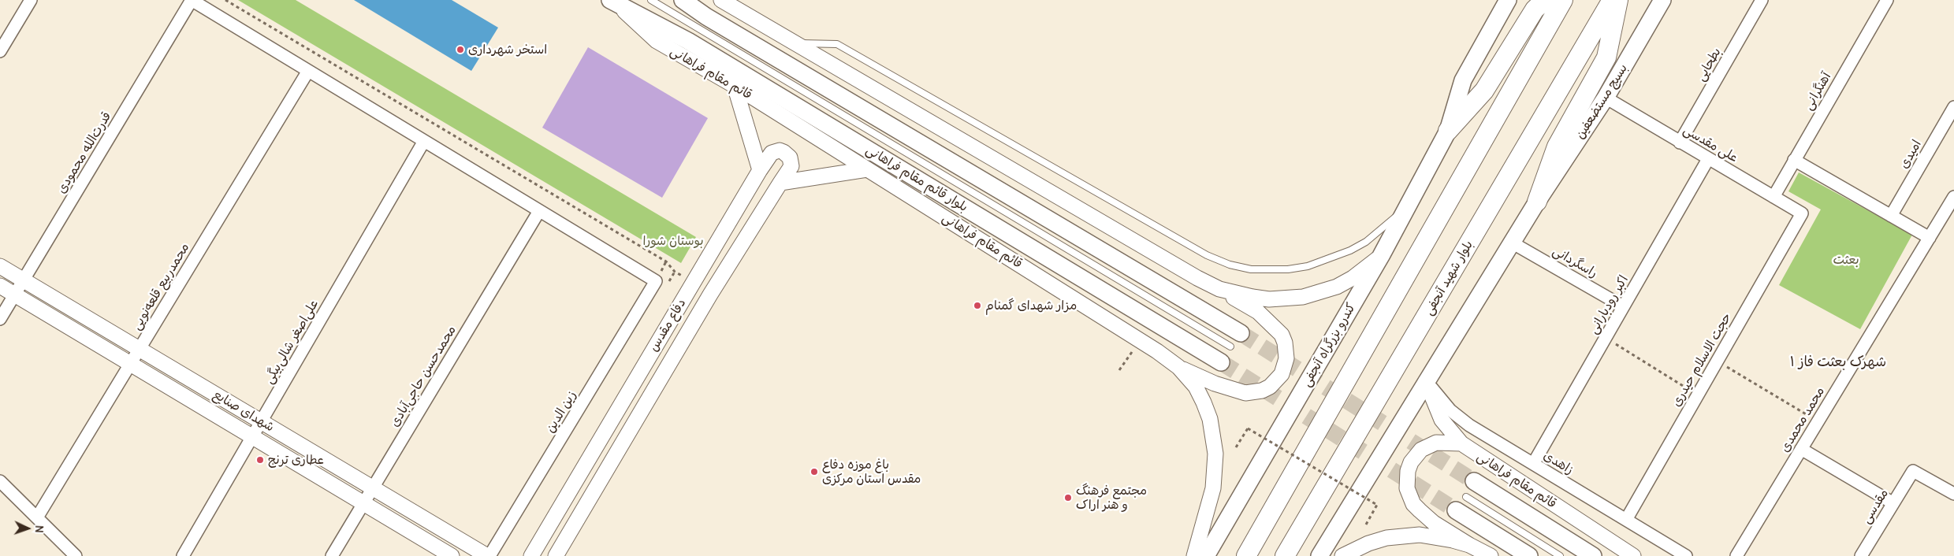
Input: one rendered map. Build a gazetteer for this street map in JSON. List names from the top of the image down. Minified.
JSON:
{"streets":{"main road":["بسیج مستضعفین","بلوار قائم مقام فراهانی","بلوار شهید آنجفی","کندرو بزرگراه آنجفی"],"street":["بطحایی","قائم مقام فراهانی","آهنگرانی","علی مقدسی","قدرت‌الله محمودی","امیدی","راسگردانی","محمدربیع قلعه‌نویی","اکبر رودبارانی","دفاع مقدس","علی‌اصغر شالی‌بیگی","حجت الاسلام حیدری","محمدحسن حاجی‌آبادی","شهدای صنایع","زین الدین","محمد محمدی","زاهدی","مقدسی"]},"crossings":[["بطحایی","علی مقدسی"],["قائم مقام فراهانی","بلوار قائم مقام فراهانی"],["قائم مقام فراهانی","زاهدی"],["آهنگرانی","علی مقدسی"],["بسیج مستضعفین","علی مقدسی"],["علی مقدسی","اکبر رودبارانی"],["علی مقدسی","حجت الاسلام حیدری"],["قدرت‌الله محمودی","شهدای صنایع"],["راسگردانی","اکبر رودبارانی"],["محمدربیع قلعه‌نویی","شهدای صنایع"],["اکبر رودبارانی","زاهدی"],["علی‌اصغر شالی‌بیگی","شهدای صنایع"],["حجت الاسلام حیدری","زاهدی"],["محمدحسن حاجی‌آبادی","شهدای صنایع"],["محمدحسن حاجی‌آبادی","زین الدین"],["شهدای صنایع","زین الدین"]],"districts":["شهرک بعثت فاز ۱"],"parks":["بوستان شورا","بعثت"],"places":["استخر شهرداری","مزار شهدای گمنام","عطاری ترنج","باغ موزه دفاع مقدس استان مرکزی","مجتمع فرهنگ و هنر اراک"],"north":"right"}
